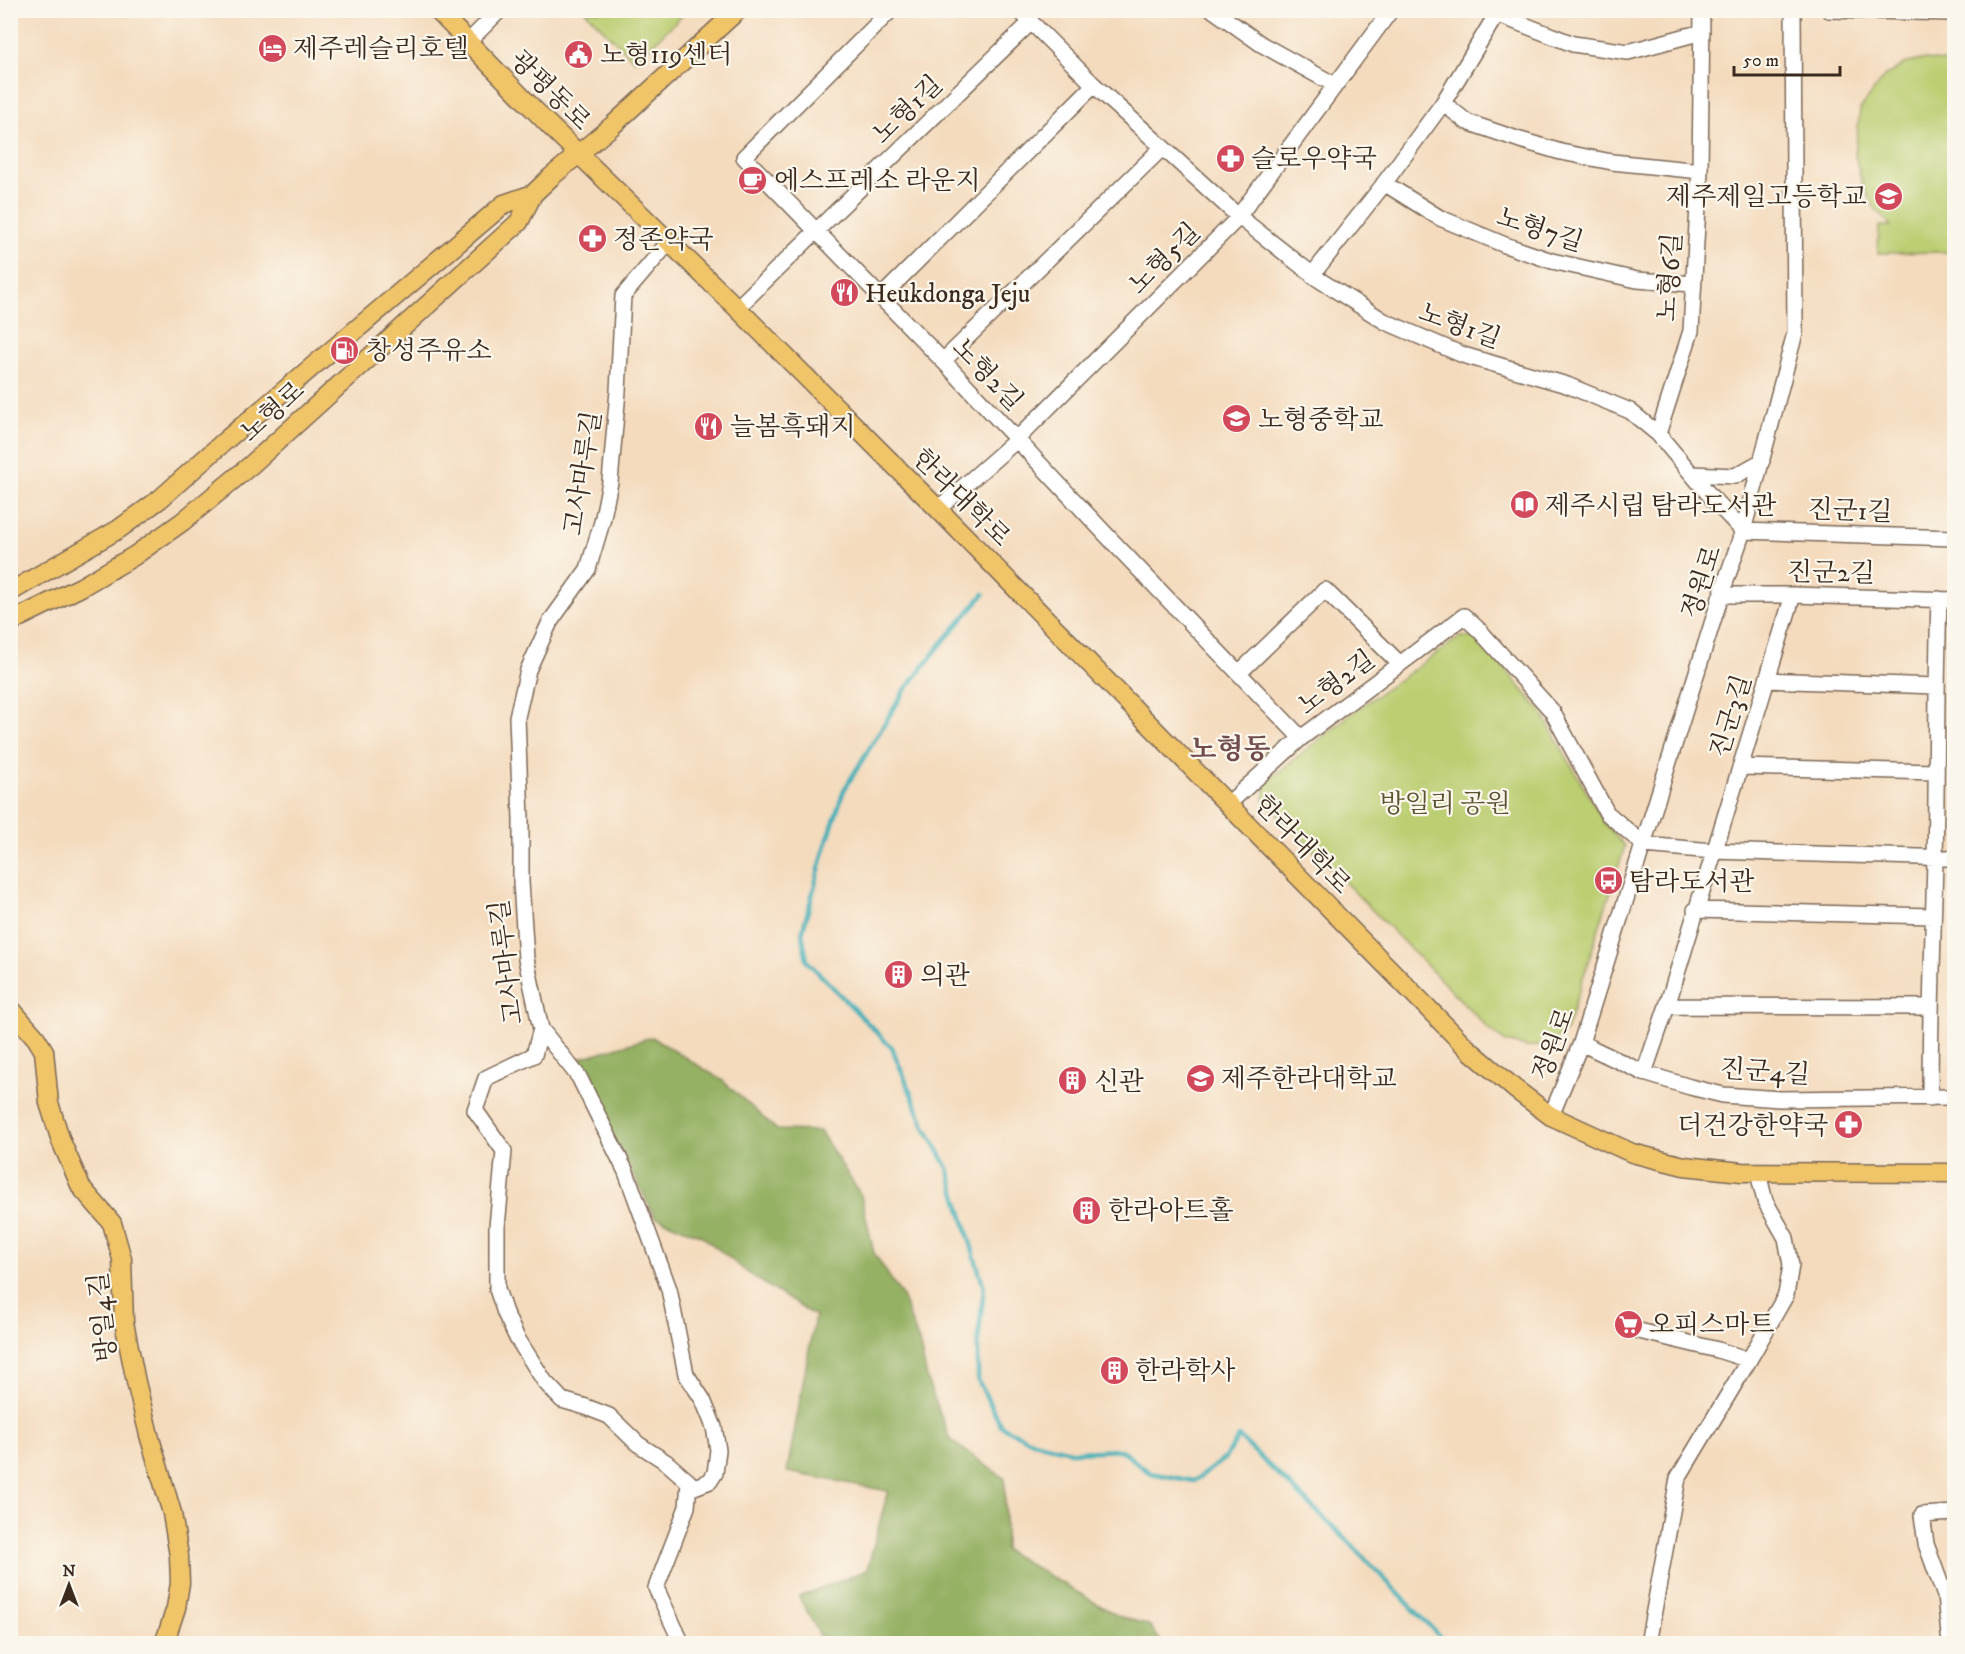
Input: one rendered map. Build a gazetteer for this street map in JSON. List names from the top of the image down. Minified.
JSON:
{"streets":{"main road":["광평동로","노형로","한라대학로","방일4길"],"street":["노형1길","노형7길","노형5길","노형6길","노형2길","고사마루길","진군1길","진군2길","정원로","진군3길","진군4길"]},"crossings":[["광평동로","노형로"],["광평동로","한라대학로"],["노형1길","노형5길"],["노형1길","노형6길"],["노형1길","노형2길"],["노형1길","한라대학로"],["노형1길","진군1길"],["노형1길","정원로"],["노형7길","노형6길"],["노형5길","노형2길"],["노형5길","한라대학로"],["노형2길","한라대학로"],["노형2길","정원로"],["노형로","한라대학로"],["고사마루길","한라대학로"],["한라대학로","정원로"],["진군1길","정원로"],["진군2길","정원로"],["진군2길","진군3길"],["정원로","진군4길"],["진군3길","진군4길"]],"districts":["노형동"],"parks":["방일리 공원"],"places":{"hotel":["제주레슬리호텔"],"public building":["노형119센터"],"pharmacy":["슬로우약국","정존약국","더건강한약국"],"cafe":["에스프레소 라운지"],"school or university":["제주제일고등학교","노형중학교","제주한라대학교"],"restaurant":["Heukdonga Jeju","늘봄흑돼지"],"fuel station":["창성주유소"],"library":["제주시립 탐라도서관"],"bus stop":["탐라도서관"],"building":["의관","신관","한라아트홀","한라학사"],"supermarket":["오피스마트"]},"scale_bar":"50 m","north":"top"}
